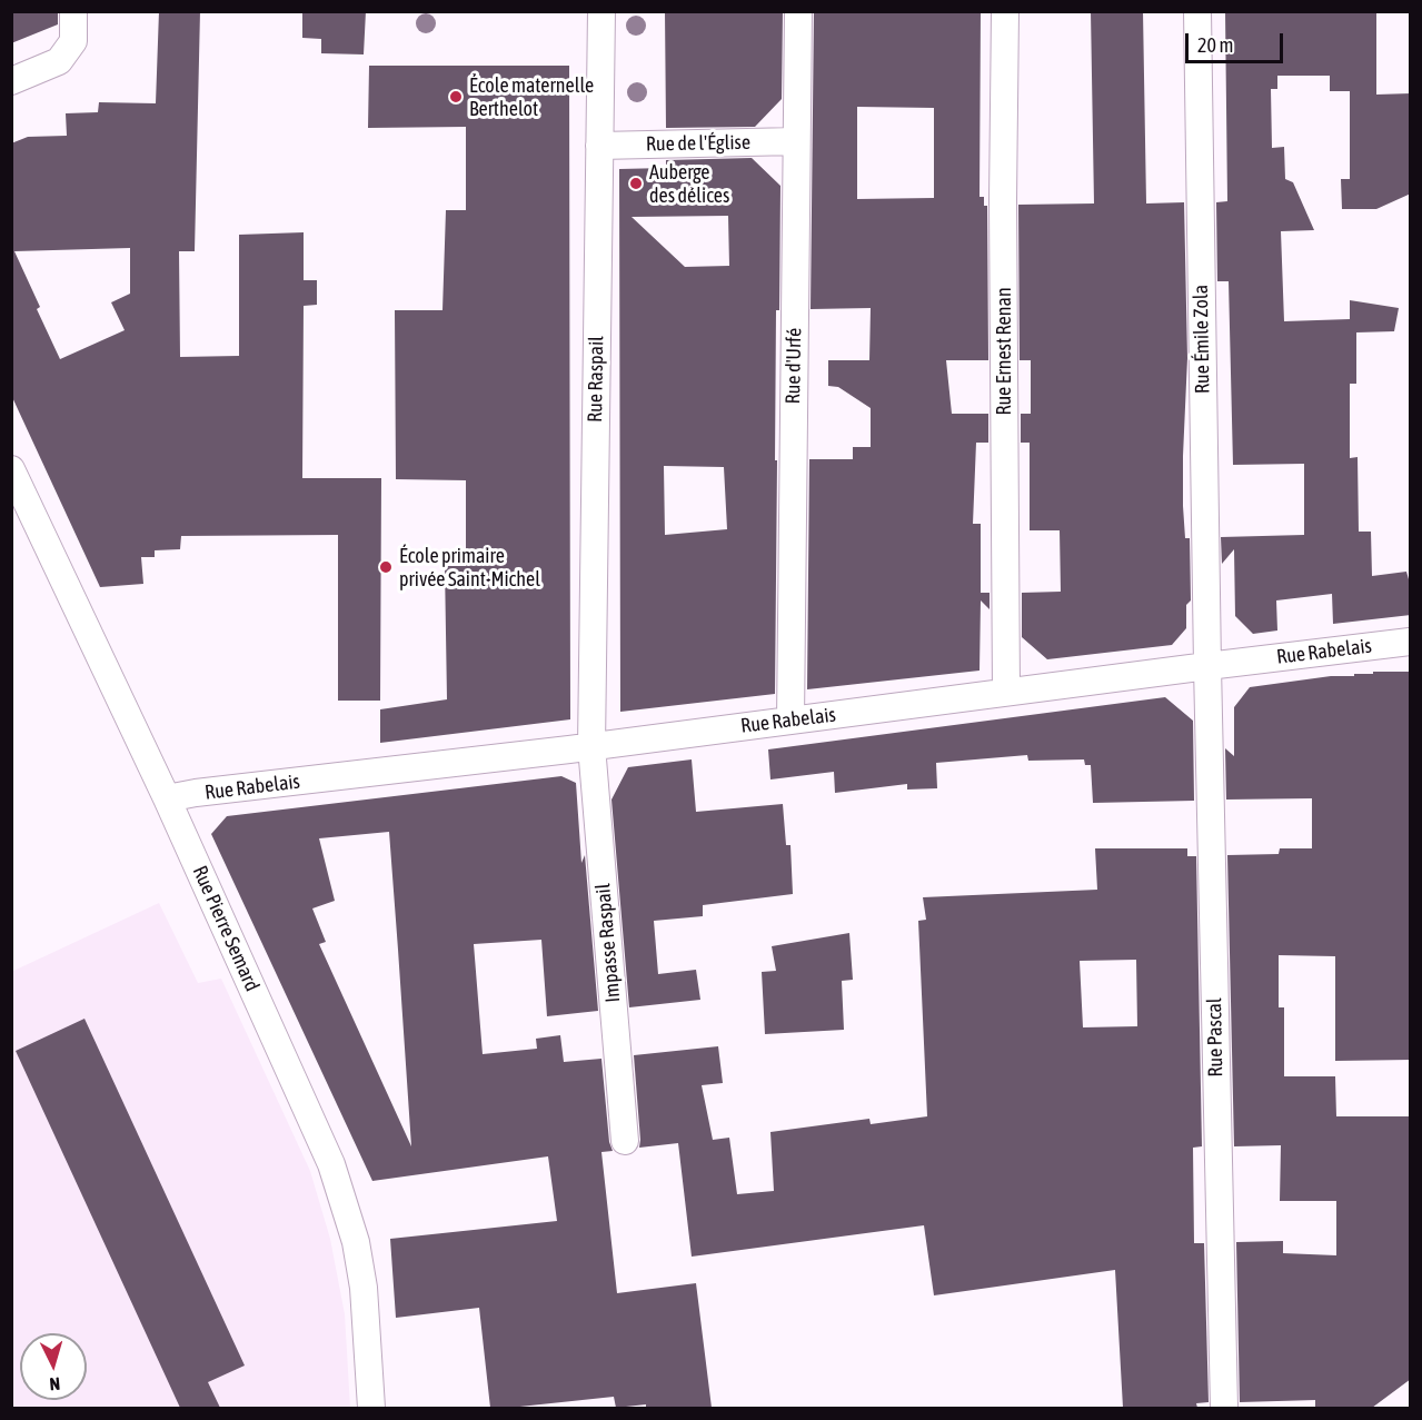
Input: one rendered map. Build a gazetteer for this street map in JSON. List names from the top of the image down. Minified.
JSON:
{"streets":{"street":["Rue de l'Église","Rue Émile Zola","Rue Ernest Renan","Rue d'Urfé","Rue Raspail","Rue Rabelais","Rue Pierre Semard","Impasse Raspail","Rue Pascal"]},"crossings":[["Rue de l'Église","Rue d'Urfé"],["Rue de l'Église","Rue Raspail"],["Rue Émile Zola","Rue Rabelais"],["Rue Émile Zola","Rue Pascal"],["Rue Ernest Renan","Rue Rabelais"],["Rue d'Urfé","Rue Rabelais"],["Rue Raspail","Rue Rabelais"],["Rue Raspail","Impasse Raspail"],["Rue Rabelais","Rue Pierre Semard"],["Rue Rabelais","Impasse Raspail"],["Rue Rabelais","Rue Pascal"]],"places":["École maternelle Berthelot","Auberge des délices","École primaire privée Saint-Michel"],"scale_bar":"20 m","north":"bottom"}
